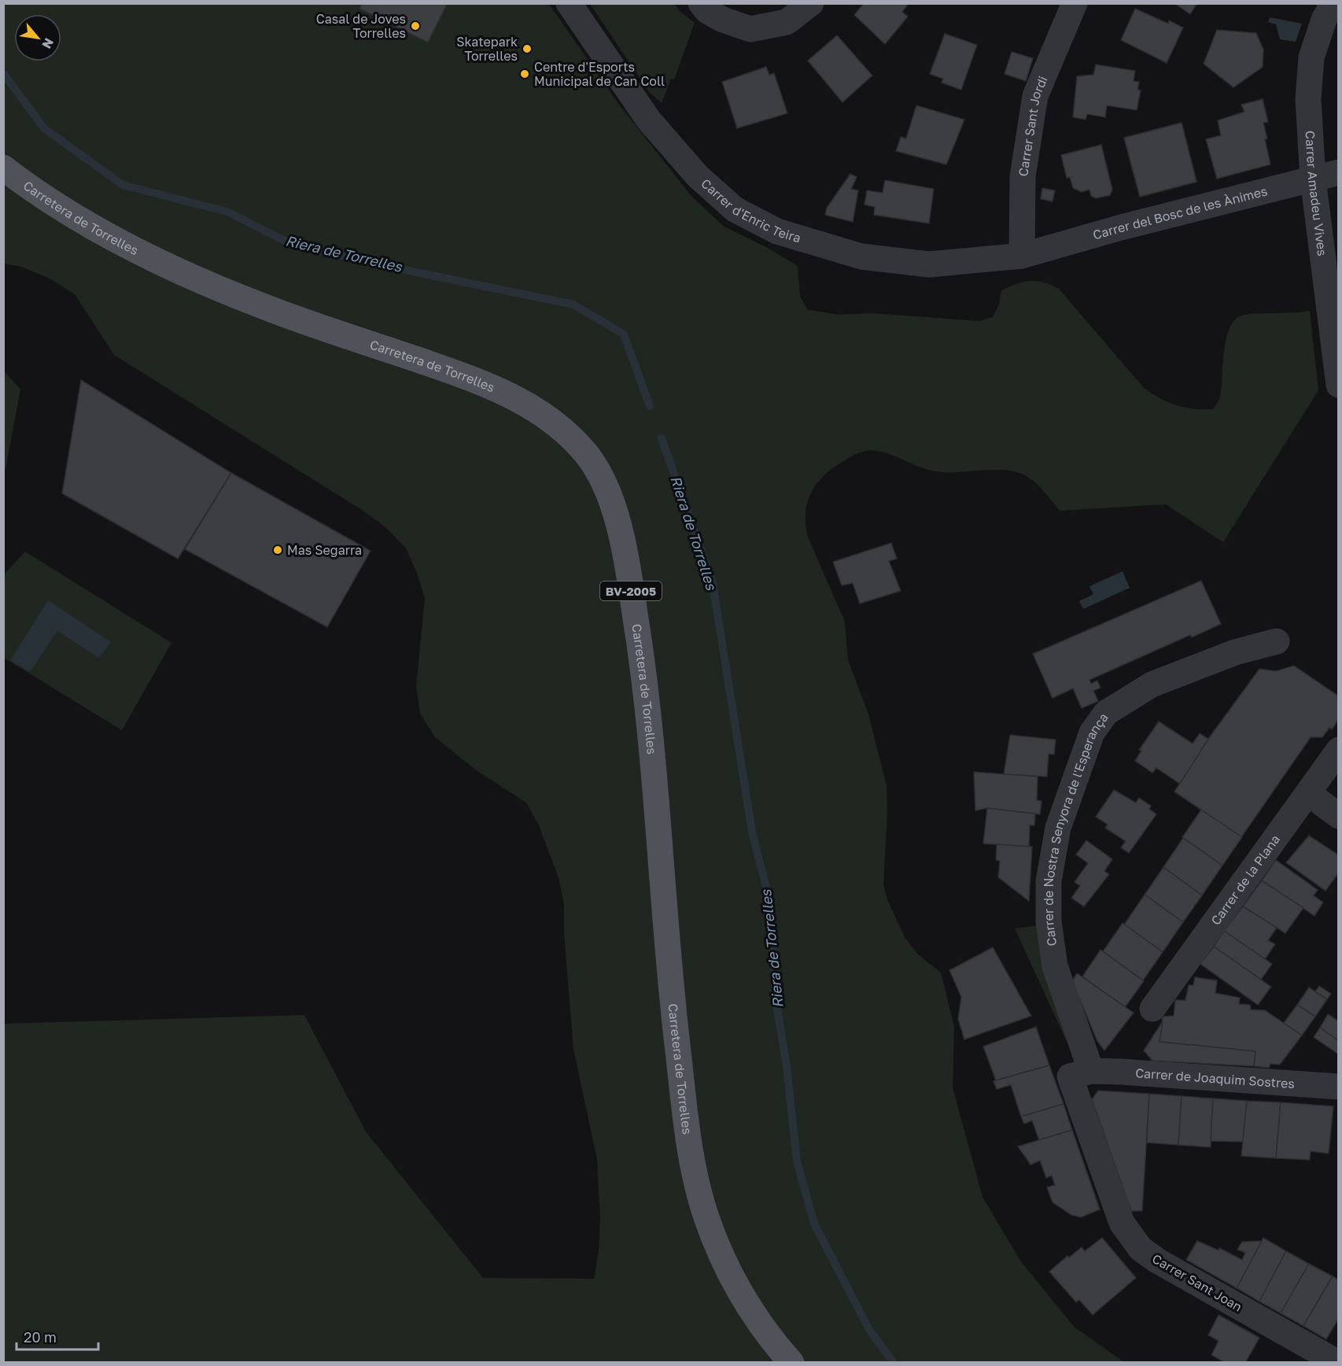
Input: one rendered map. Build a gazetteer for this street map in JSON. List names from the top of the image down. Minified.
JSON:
{"streets":{"main road":["Carretera de Torrelles","BV-2005"],"street":["Carrer Sant Jordi","Carrer Amadeu Vives","Carrer d'Enric Teira","Carrer del Bosc de les Ànimes","Carrer de Nostra Senyora de l'Esperança","Carrer de la Plana","Carrer de Joaquim Sostres","Carrer Sant Joan"]},"crossings":[["Carrer Sant Jordi","Carrer d'Enric Teira"],["Carrer Sant Jordi","Carrer del Bosc de les Ànimes"],["Carrer Amadeu Vives","Carrer del Bosc de les Ànimes"],["Carrer d'Enric Teira","Carrer del Bosc de les Ànimes"],["Carrer de Nostra Senyora de l'Esperança","Carrer de Joaquim Sostres"],["Carrer de Nostra Senyora de l'Esperança","Carrer Sant Joan"],["Carrer de Joaquim Sostres","Carrer Sant Joan"]],"water":["Riera de Torrelles"],"places":["Casal de Joves Torrelles","Skatepark Torrelles","Centre d'Esports Municipal de Can Coll","Mas Segarra"],"scale_bar":"20 m","north":"bottom right"}
